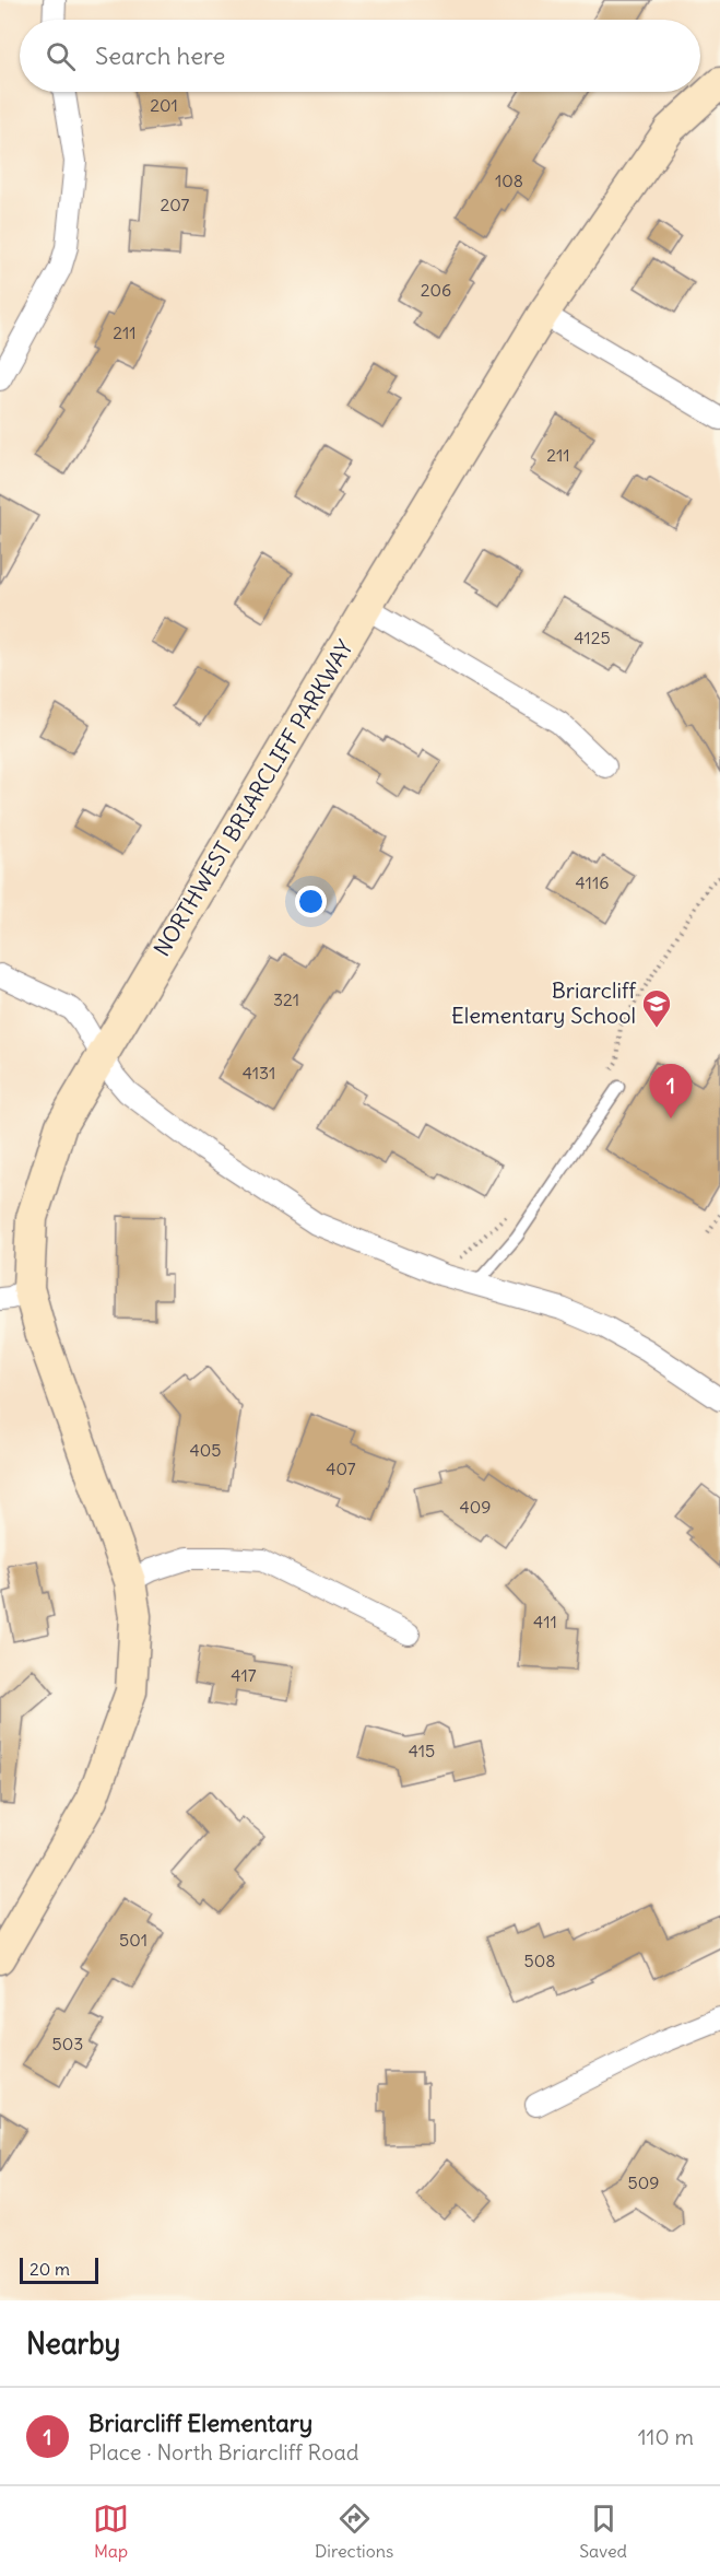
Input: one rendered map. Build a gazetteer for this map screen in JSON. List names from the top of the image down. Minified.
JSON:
{"streets":{"main road":["NORTHWEST BRIARCLIFF PARKWAY"]},"places":{"school or university":["Briarcliff Elementary School"]},"house_numbers":["201","108","207","206","211","211","4125","4116","321","4131","405","407","409","411","417","415","501","508","503","509"],"scale_bar":"20 m","page":{"search":"Search here","pins":"1","scale":"20 m","heading":"Nearby","list":[{"mark":"1","name":"Briarcliff Elementary","note":"Place · North Briarcliff Road","value":"110 m"}],"nav":["Map","Directions","Saved"]}}
